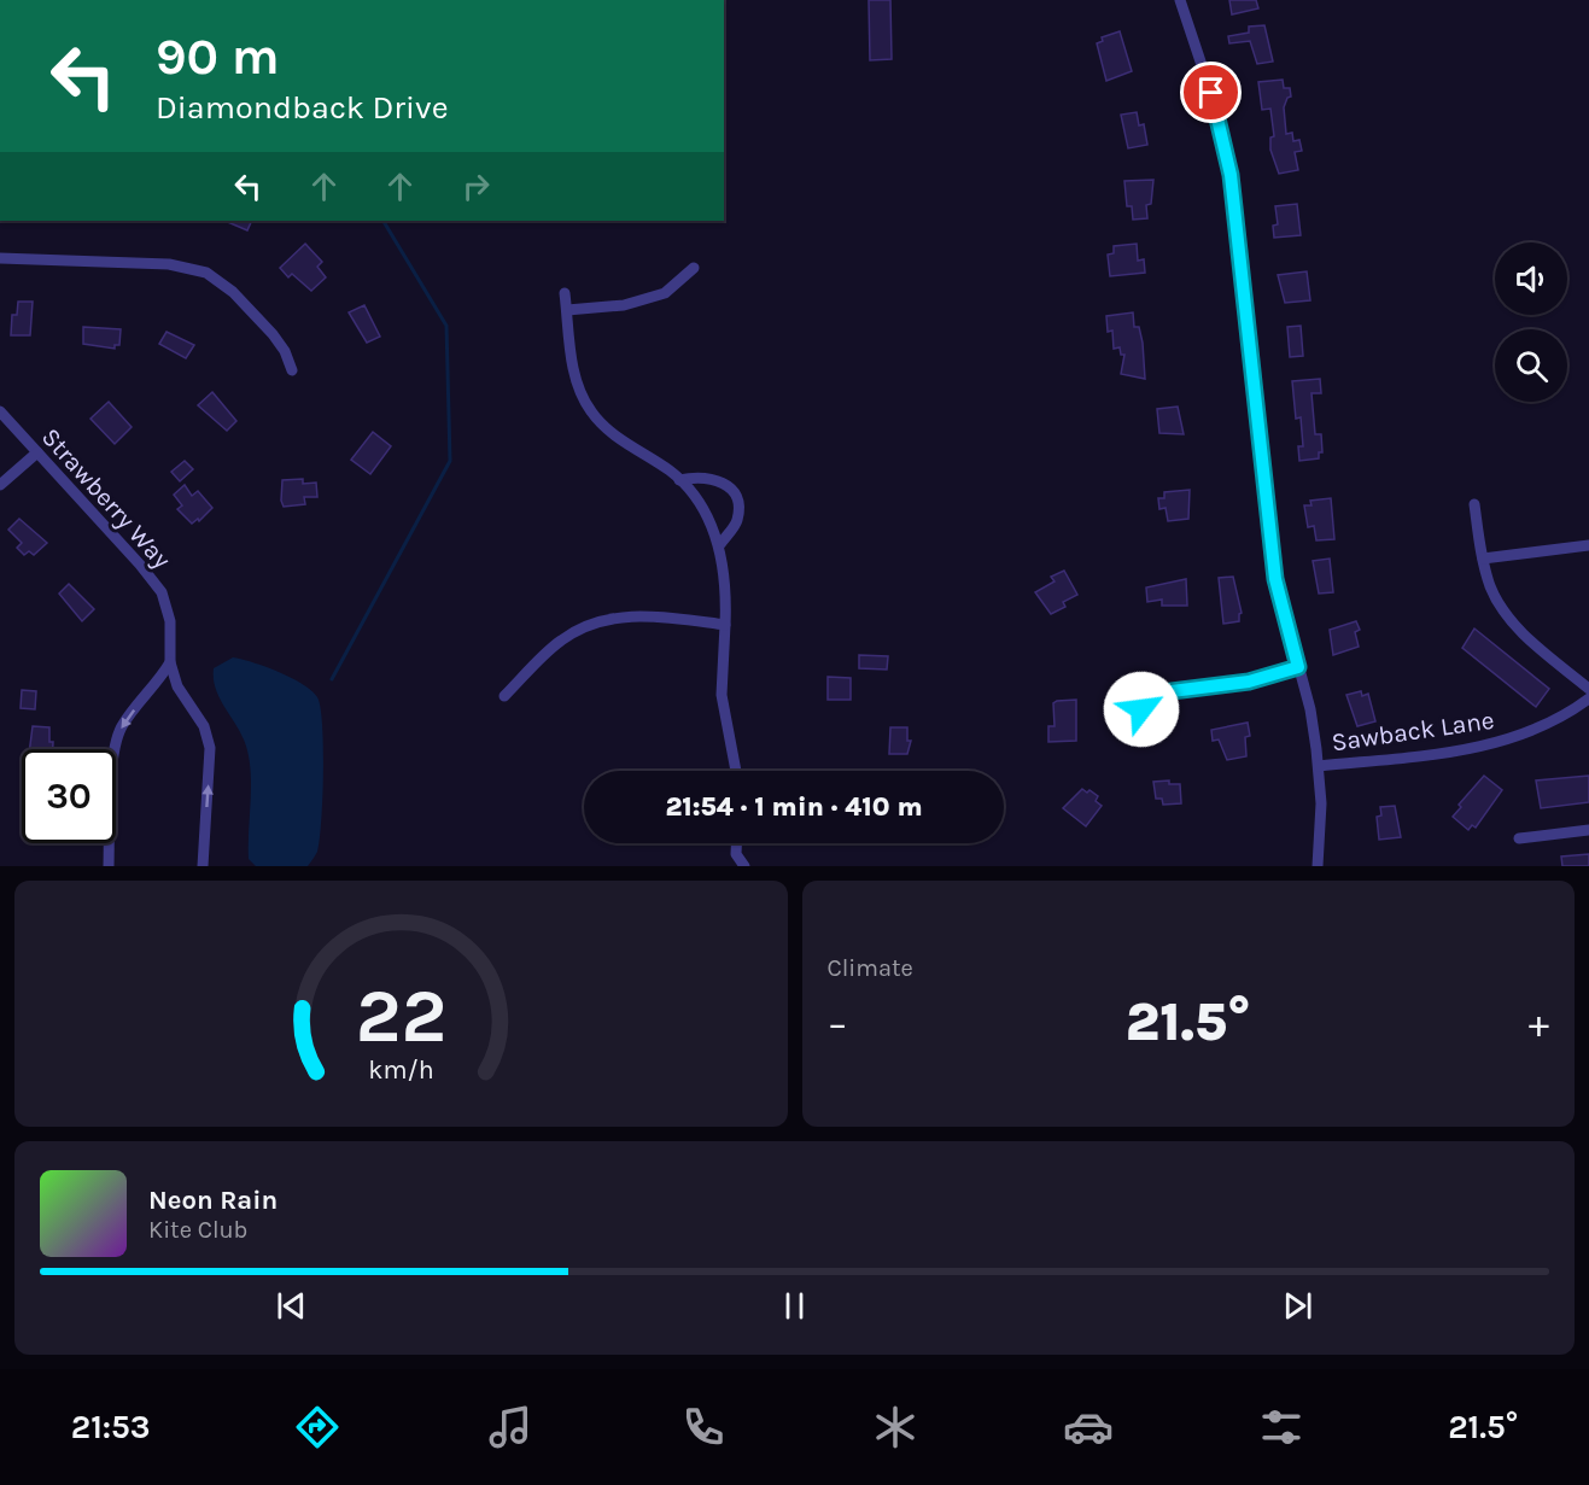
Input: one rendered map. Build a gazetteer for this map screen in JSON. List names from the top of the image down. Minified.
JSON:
{"streets":{"street":["Strawberry Way","Sawback Lane"]},"one_way":["Strawberry Way"],"page":{"turn":["90 m","Diamondback Drive"],"limit":"30","trip":"21:54 · 1 min · 410 m","tile":"Climate","heat":["−","21.5°","+"],"song":["Neon Rain","Kite Club"],"tabs":["21:53","21.5°"],"gauge":["22","km/h"]}}
